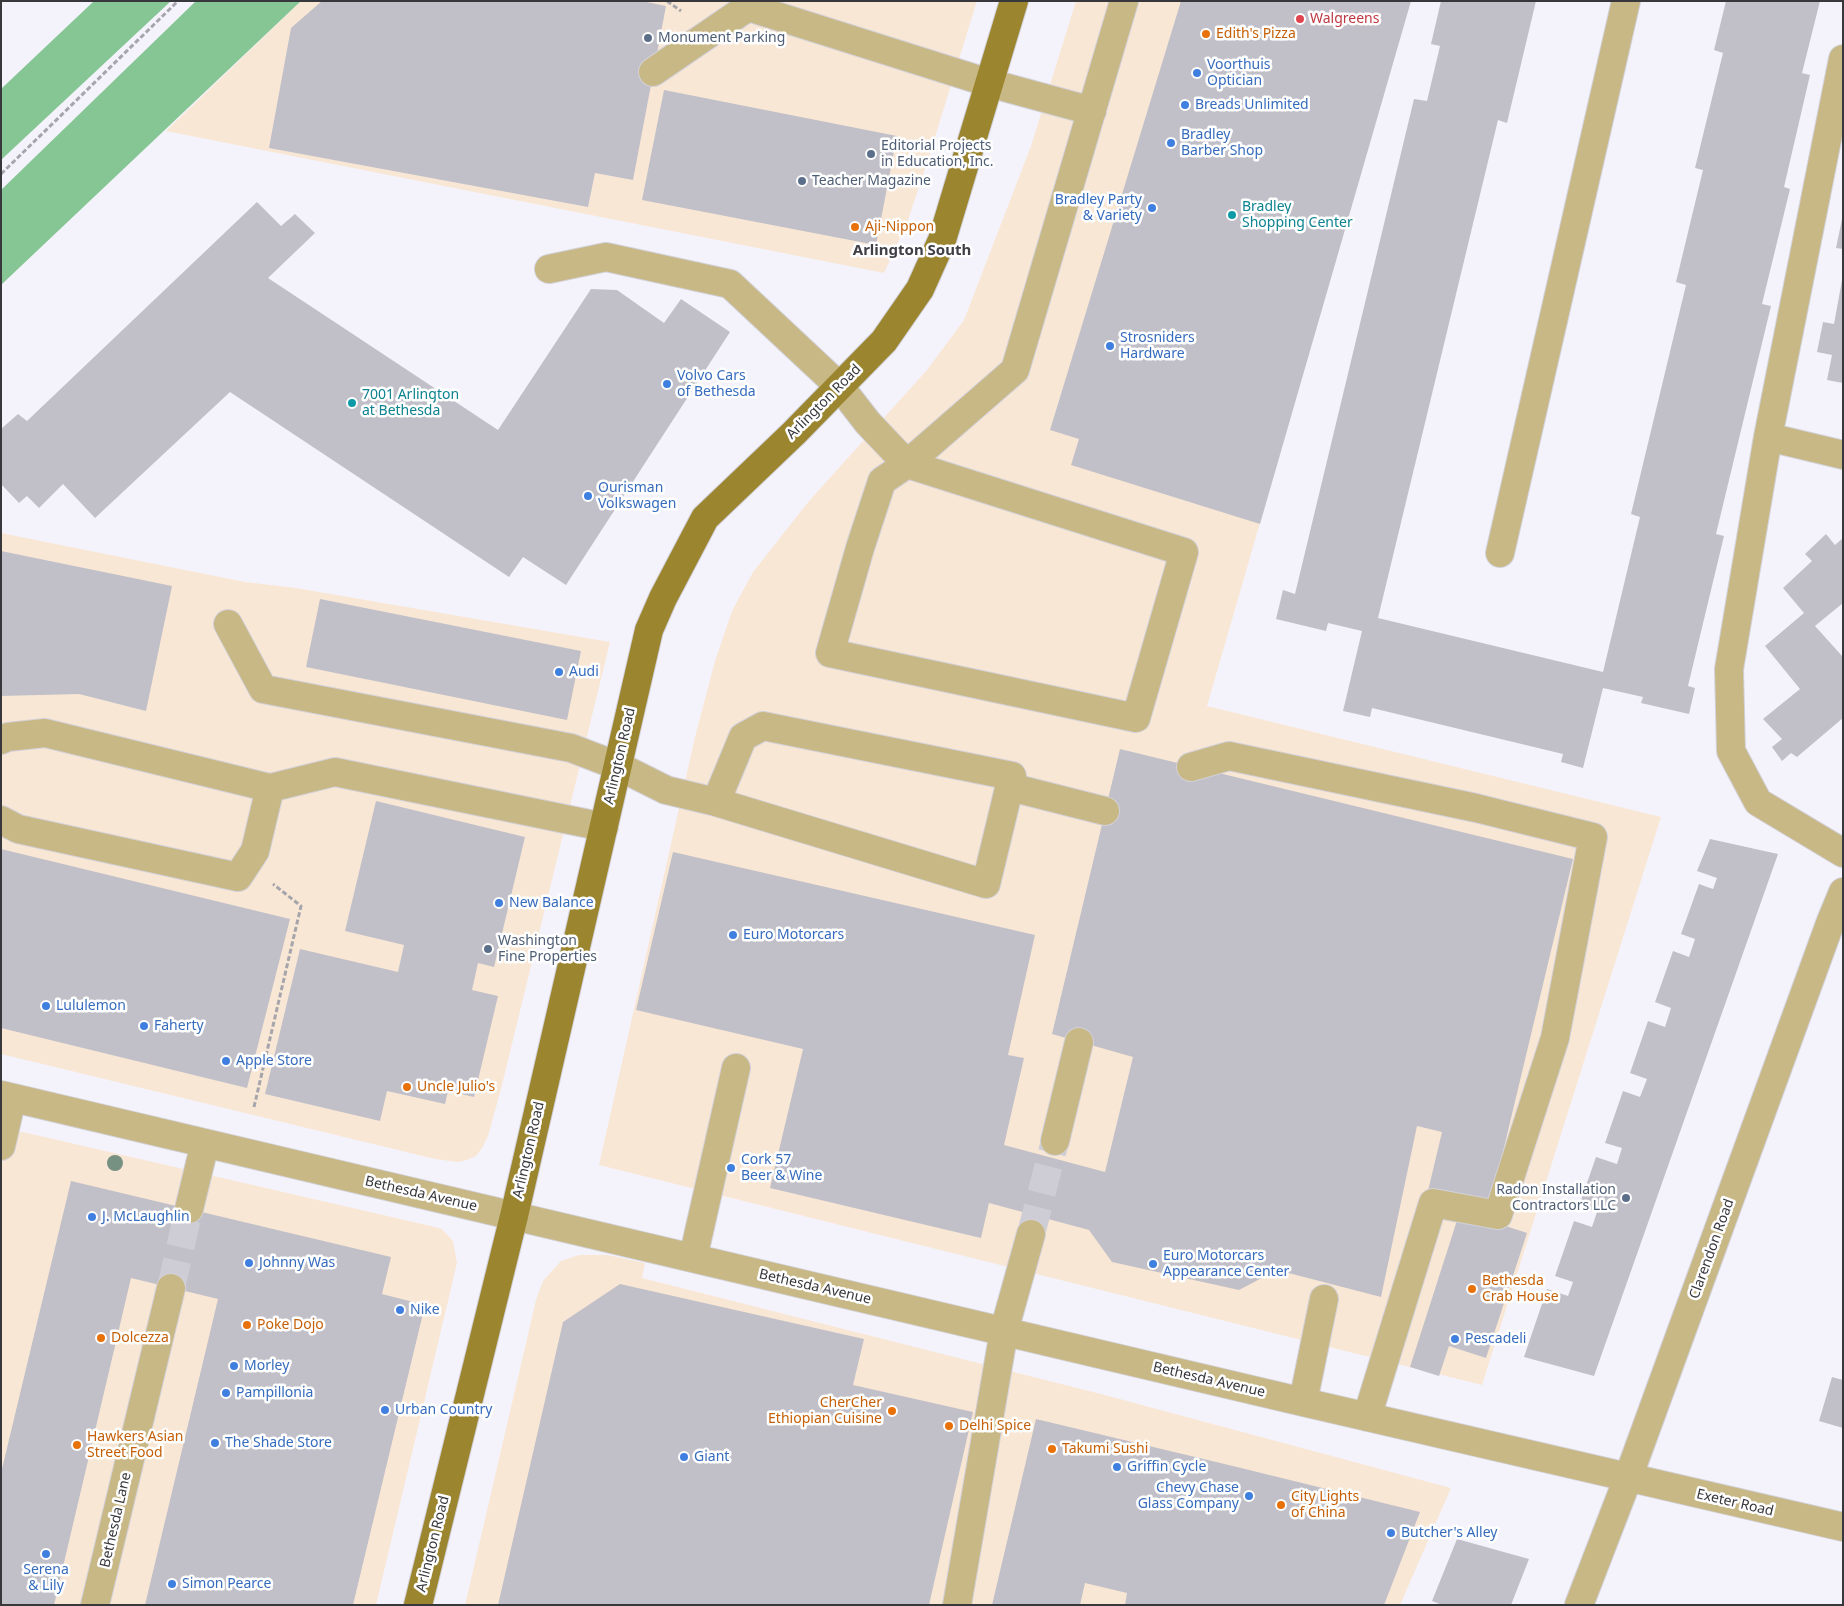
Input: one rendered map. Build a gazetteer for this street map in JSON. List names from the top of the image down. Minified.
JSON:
{"streets":{"main road":["Arlington Road"],"street":["Bethesda Avenue","Clarendon Road","Exeter Road","Bethesda Lane"]},"crossings":[["Arlington Road","Bethesda Avenue"],["Bethesda Avenue","Clarendon Road"],["Bethesda Avenue","Exeter Road"],["Clarendon Road","Exeter Road"]],"districts":["Arlington South"],"places":["Walgreens","Edith's Pizza","Monument Parking","Voorthuis Optician","Breads Unlimited","Bradley Barber Shop","Editorial Projects in Education, Inc.","Teacher Magazine","Bradley Party & Variety","Bradley Shopping Center","Aji-Nippon","Strosniders Hardware","Volvo Cars of Bethesda","7001 Arlington at Bethesda","Ourisman Volkswagen","Audi","New Balance","Euro Motorcars","Washington Fine Properties","Lululemon","Faherty","Apple Store","Uncle Julio's","Cork 57 Beer & Wine","Radon Installation Contractors LLC","J. McLaughlin","Johnny Was","Euro Motorcars Appearance Center","Bethesda Crab House","Nike","Poke Dojo","Dolcezza","Pescadeli","Morley","Pampillonia","Urban Country","CherCher Ethiopian Cuisine","Delhi Spice","The Shade Store","Hawkers Asian Street Food","Takumi Sushi","Giant","Griffin Cycle","Chevy Chase Glass Company","City Lights of China","Butcher's Alley","Serena & Lily","Simon Pearce"]}
